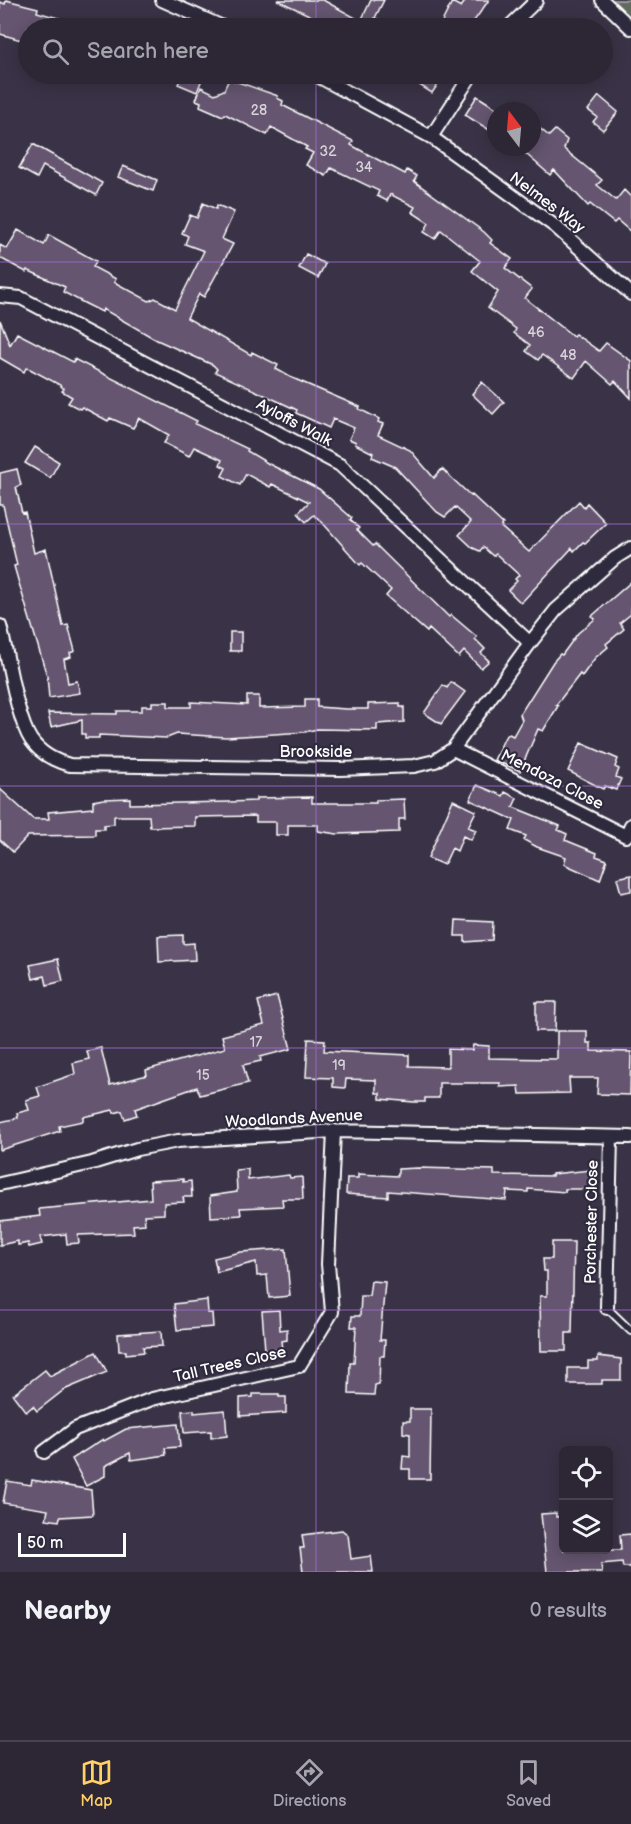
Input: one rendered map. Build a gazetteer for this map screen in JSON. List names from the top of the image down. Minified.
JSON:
{"streets":{"street":["Nelmes Way","Ayloffs Walk","Brookside","Mendoza Close","Woodlands Avenue","Porchester Close","Tall Trees Close"]},"crossings":[["Ayloffs Walk","Brookside"],["Brookside","Mendoza Close"],["Woodlands Avenue","Porchester Close"],["Woodlands Avenue","Tall Trees Close"]],"house_numbers":["28","32","34","46","48","17","19","15"],"scale_bar":"50 m","north":"top","page":{"search":"Search here","scale":"50 m","heading":["Nearby","0 results"],"nav":["Map","Directions","Saved"]}}
